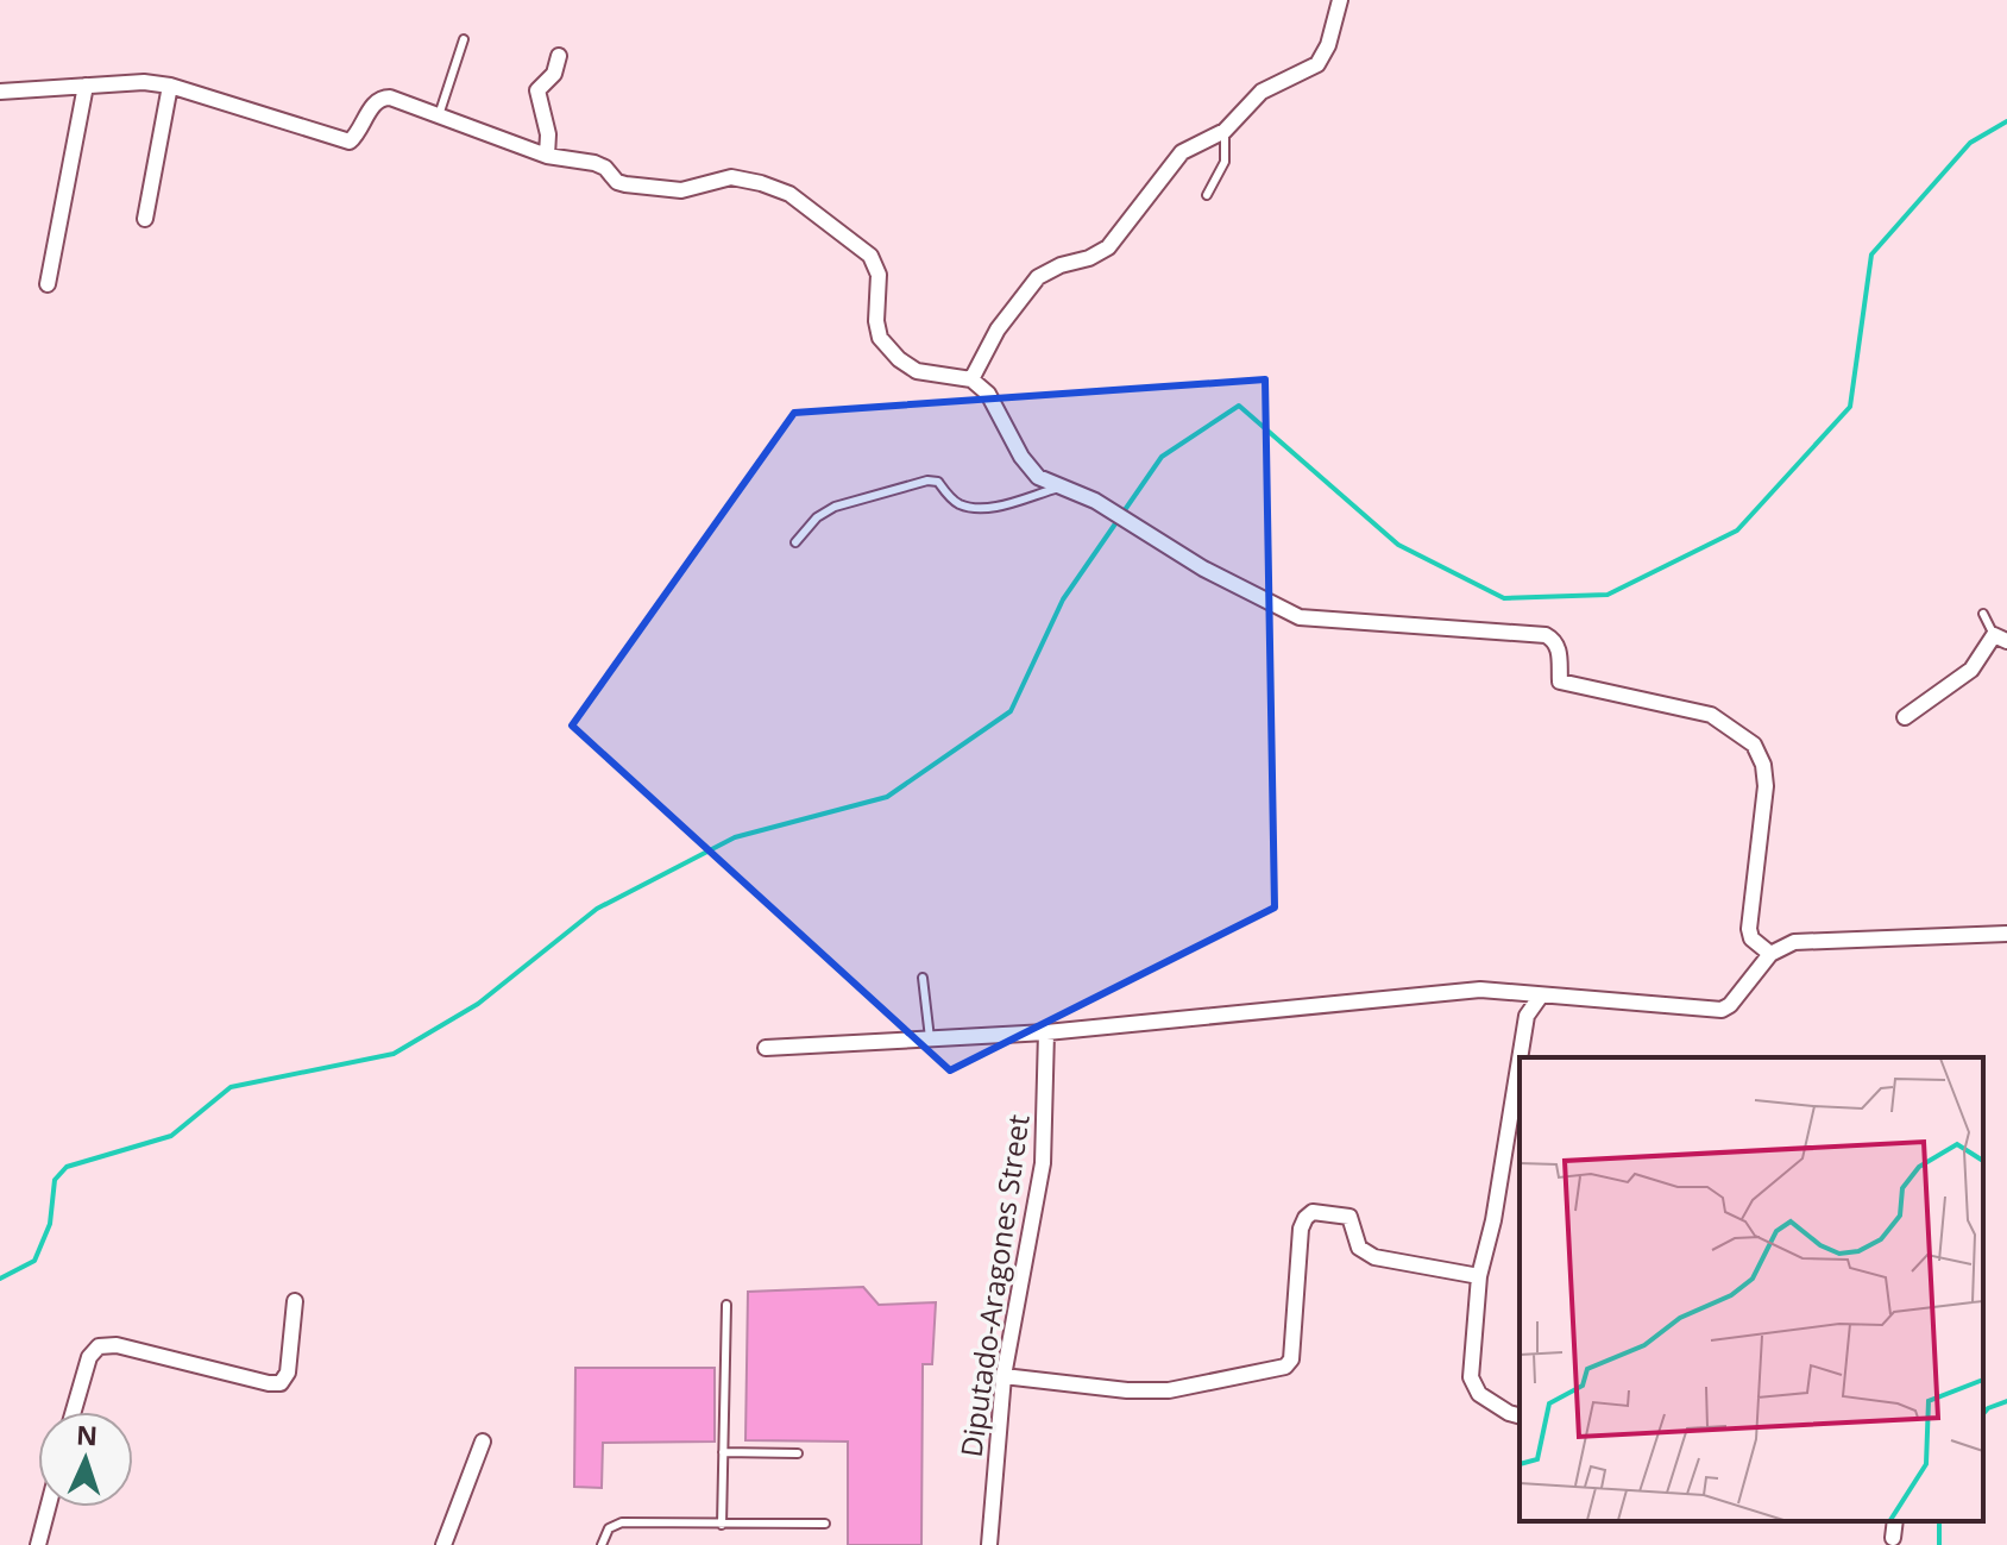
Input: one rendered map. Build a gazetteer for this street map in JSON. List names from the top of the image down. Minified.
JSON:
{"streets":{"street":["Diputado-Aragones Street"]},"north":"top"}
